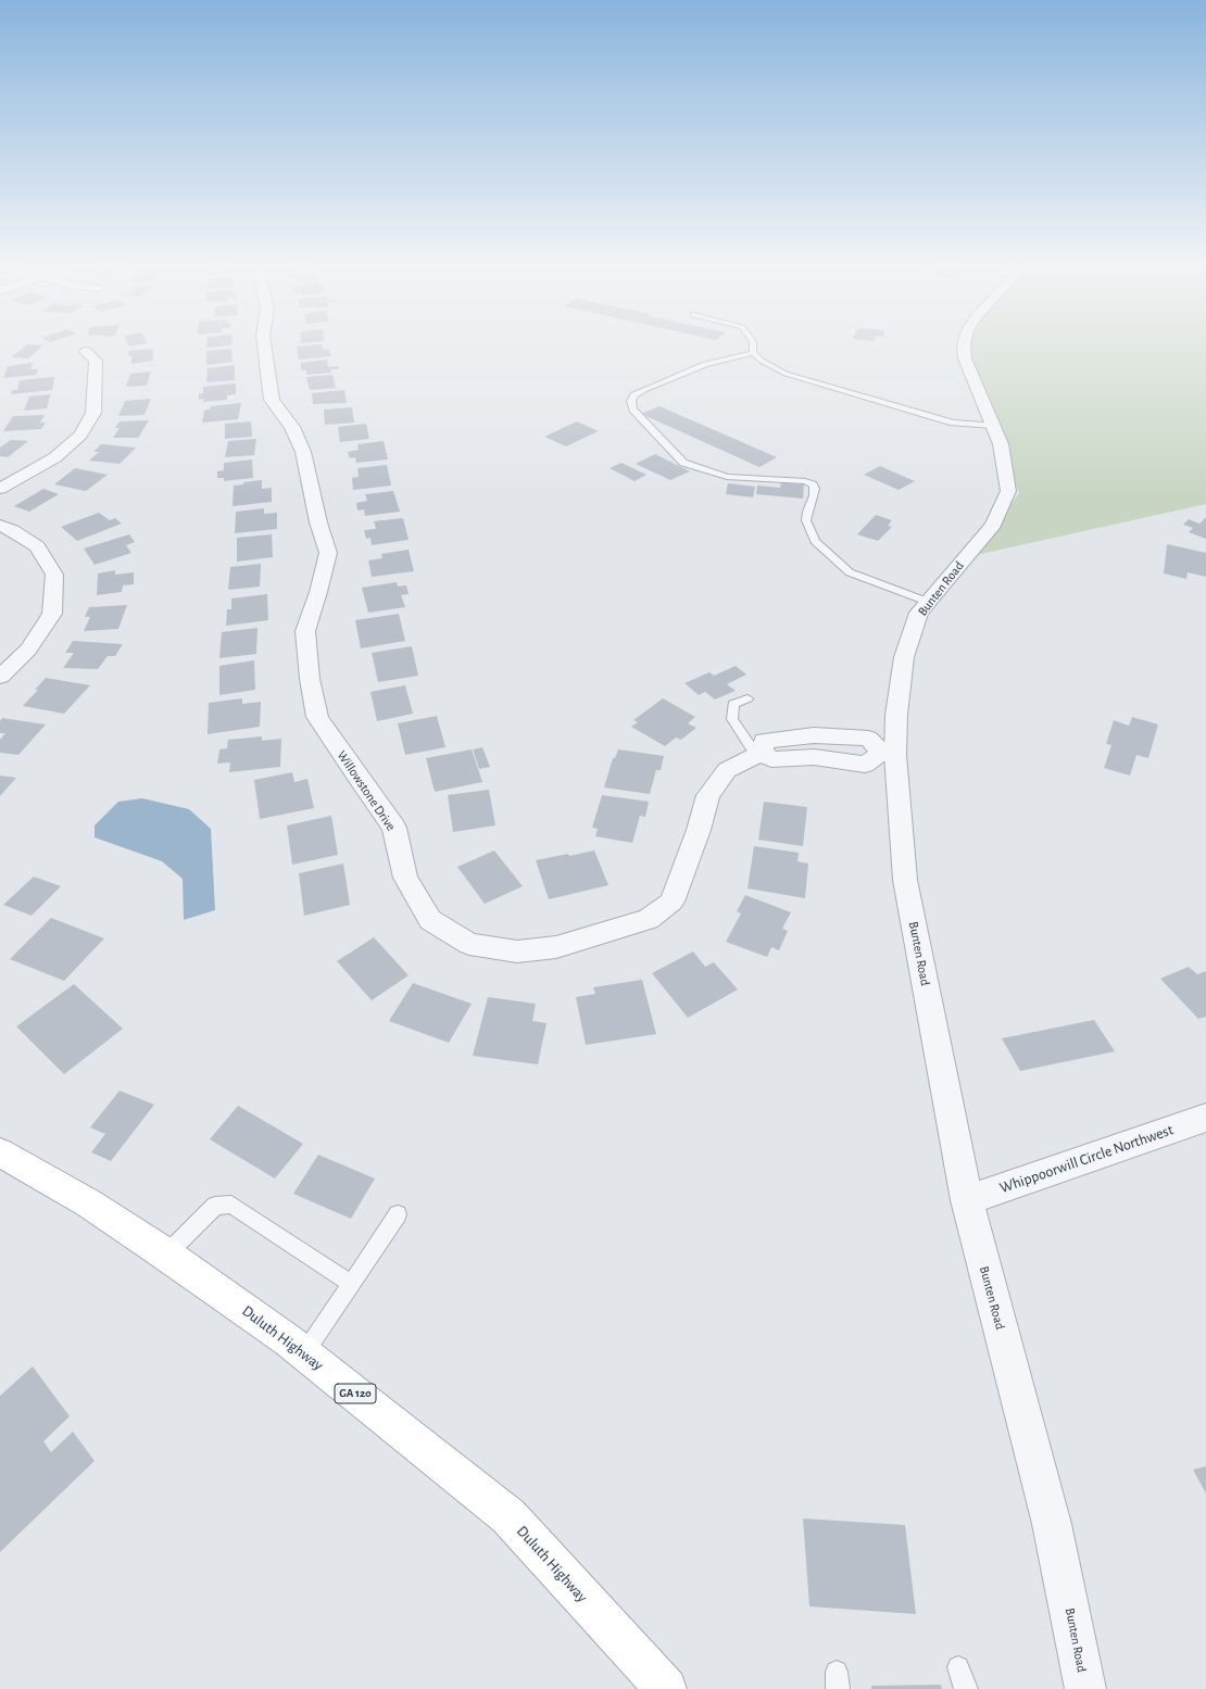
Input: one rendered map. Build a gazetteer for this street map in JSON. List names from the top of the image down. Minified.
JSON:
{"streets":{"main road":["Duluth Highway","GA 120"],"street":["Bunten Road","Willowstone Drive","Whippoorwill Circle Northwest"]},"crossings":[["Bunten Road","Whippoorwill Circle Northwest"]]}
